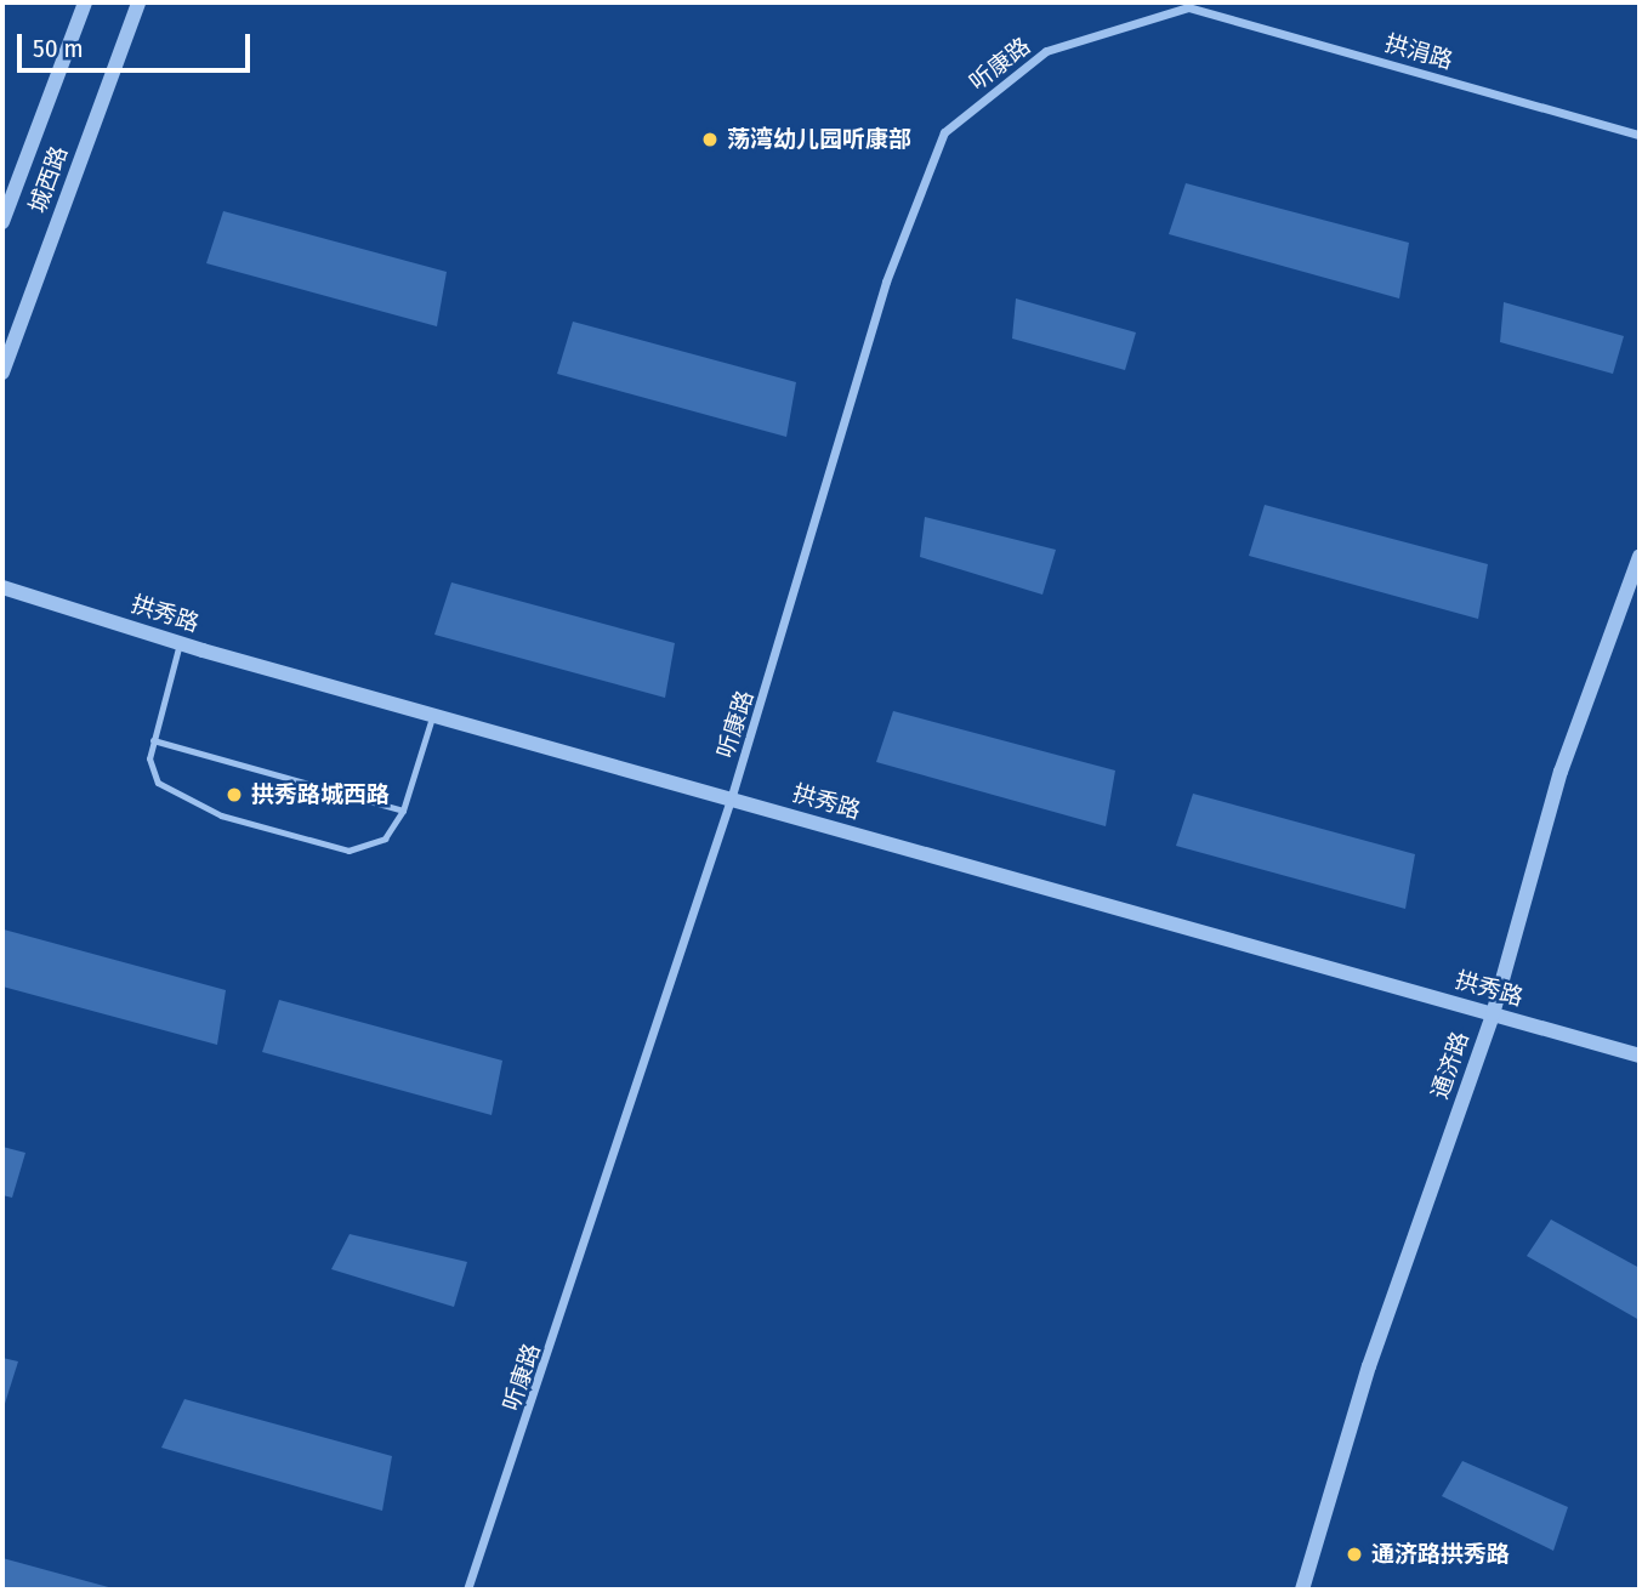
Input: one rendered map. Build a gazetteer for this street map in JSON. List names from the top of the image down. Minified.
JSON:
{"streets":{"street":["拱涓路","听康路","城西路","拱秀路","通济路"]},"crossings":[["拱涓路","听康路"],["听康路","拱秀路"],["拱秀路","通济路"]],"places":["荡湾幼儿园听康部","拱秀路城西路","通济路拱秀路"],"scale_bar":"50 m"}
